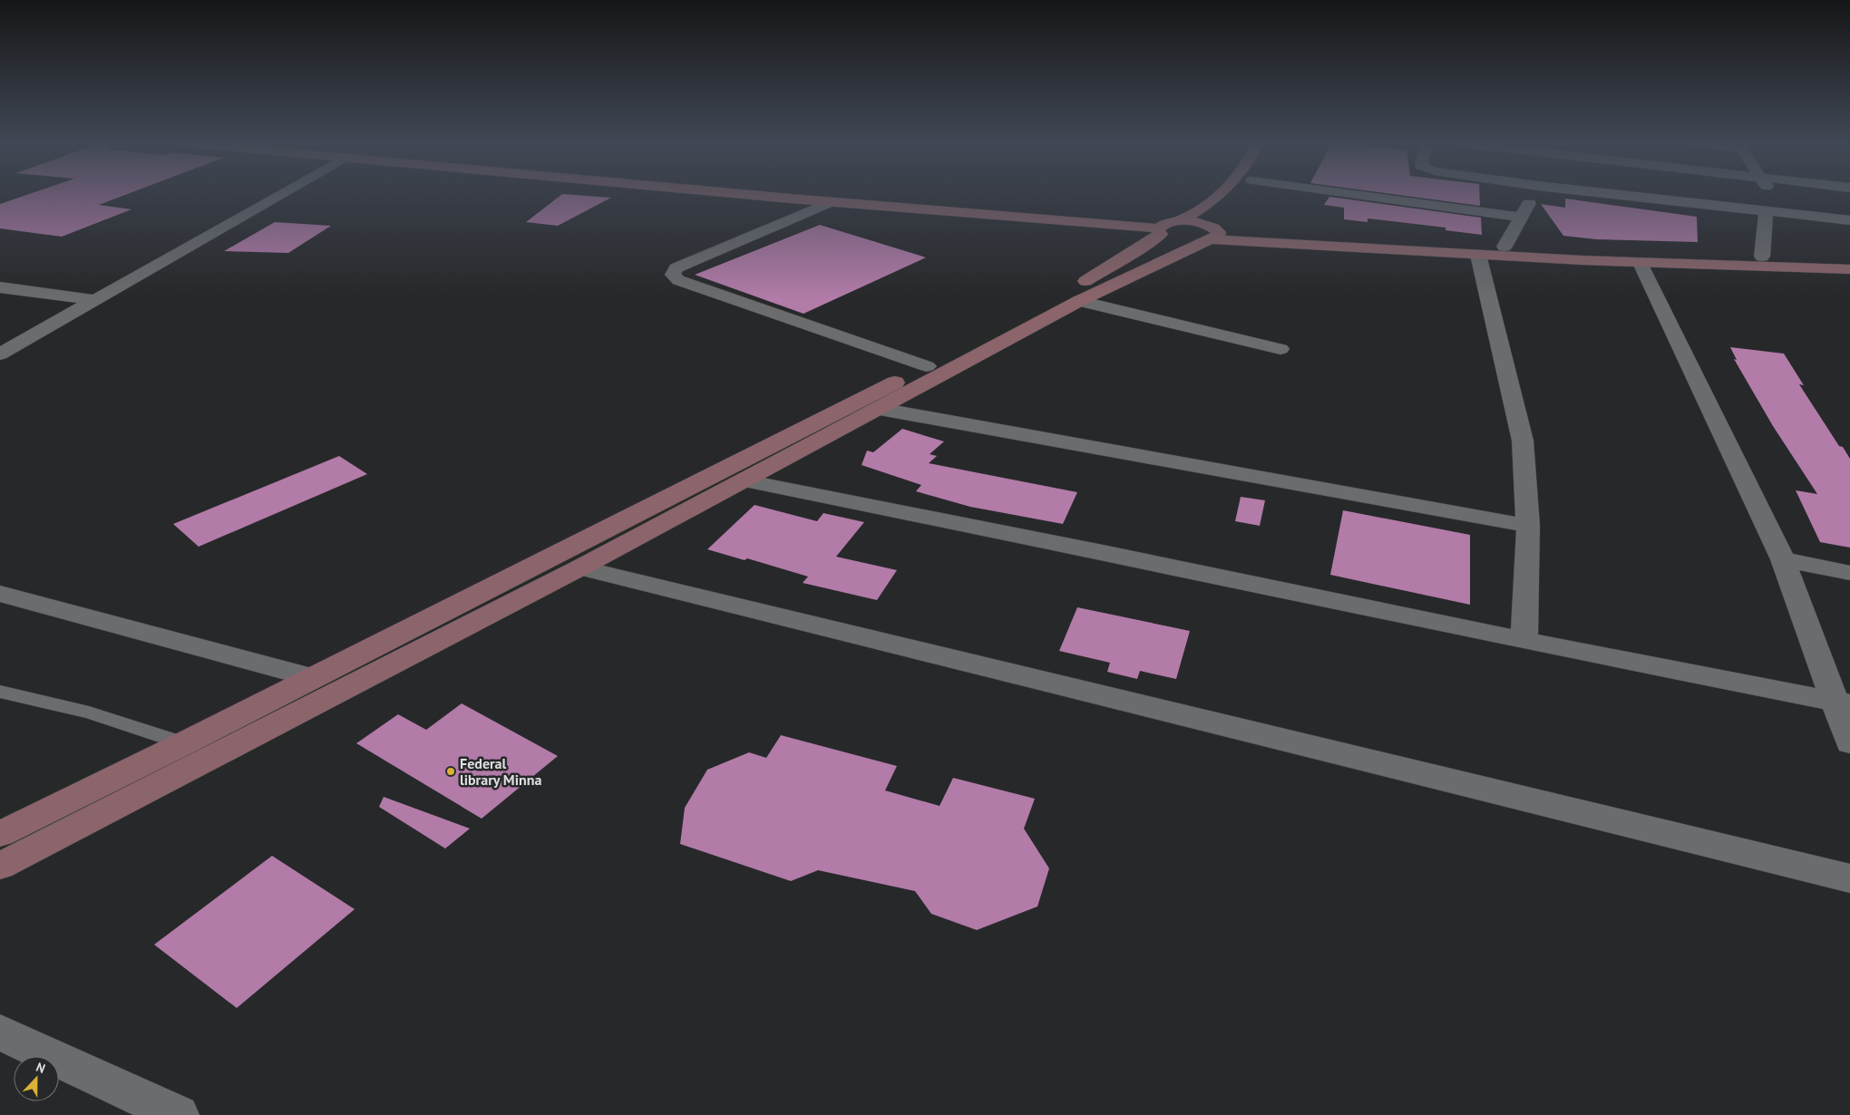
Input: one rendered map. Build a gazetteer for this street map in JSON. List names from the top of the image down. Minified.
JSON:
{"places":["Federal library Minna"],"north":"top"}
